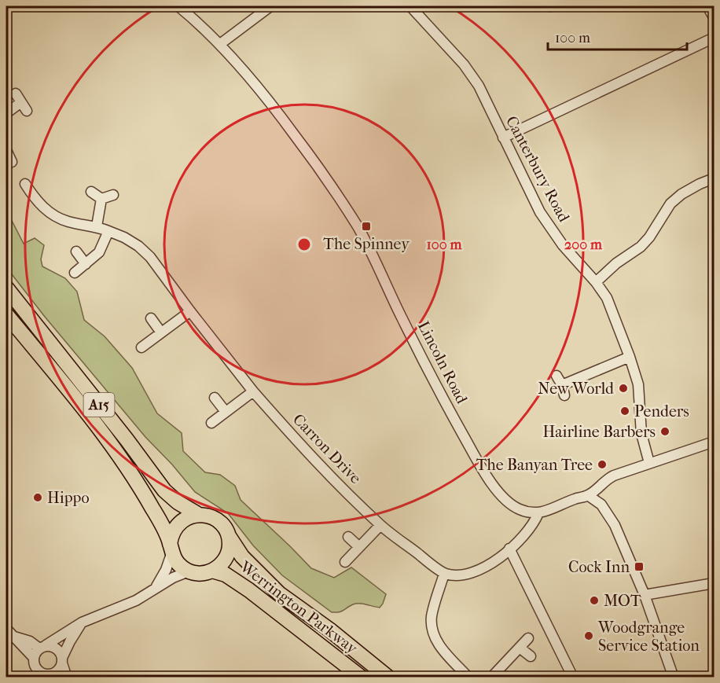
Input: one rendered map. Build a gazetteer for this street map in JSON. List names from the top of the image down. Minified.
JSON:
{"streets":{"highway":["A15","Werrington Parkway"],"street":["Canterbury Road","Lincoln Road","Carron Drive"]},"crossings":[["A15","Werrington Parkway"]],"places":{"transit":["The Spinney","Cock Inn"],"other":["New World","Penders","Hairline Barbers","The Banyan Tree","Hippo","MOT","Woodgrange Service Station"]},"scale_bar":"100 m","rings":["100 m","200 m"]}
